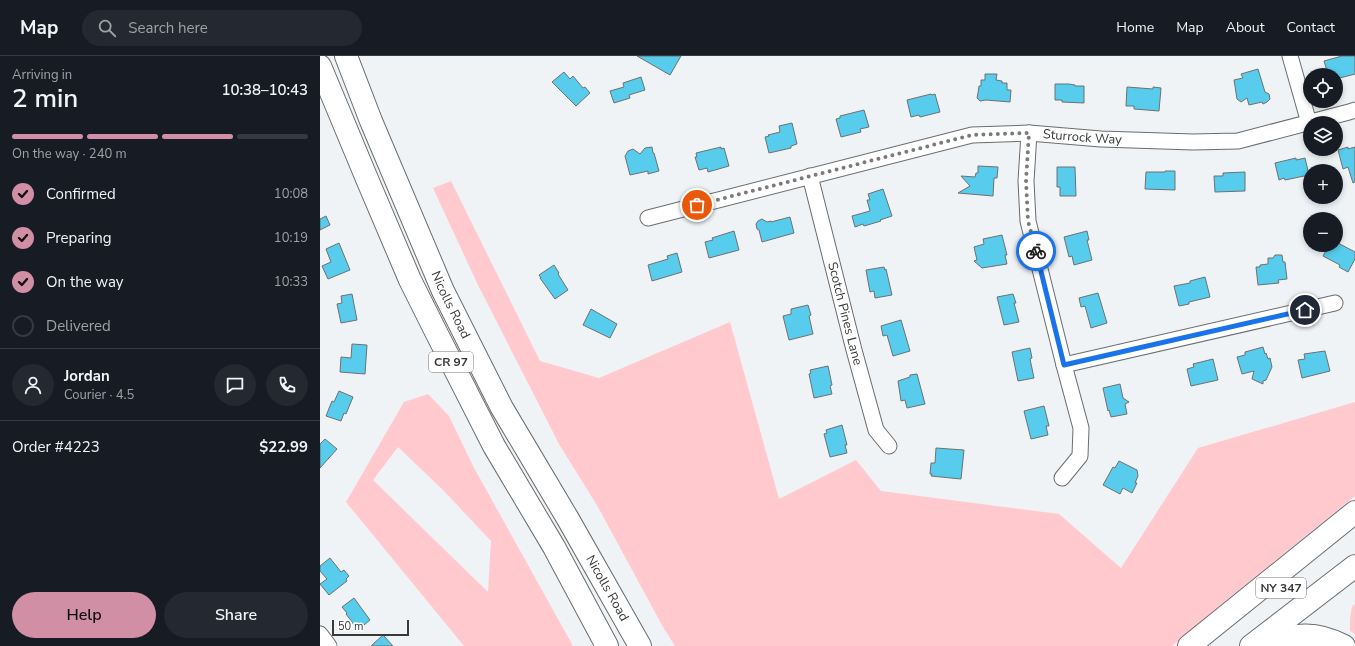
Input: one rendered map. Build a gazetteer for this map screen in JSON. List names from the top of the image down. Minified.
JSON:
{"streets":{"highway":["Nicolls Road","CR 97","NY 347"],"street":["Sturrock Way","Scotch Pines Lane"]},"crossings":[["Sturrock Way","Scotch Pines Lane"]],"scale_bar":"50 m","page":{"header":"Map","search":"Search here","nav":["Home","Map","About","Contact"],"heading":["2 min","Arriving in","10:38–10:43"],"panel":["Jordan","Courier · 4.5","Order #4223","$22.99"],"map_buttons":["+","−"],"bar":"On the way · 240 m","list":[["Confirmed","10:08"],["Preparing","10:19"],["On the way","10:33"],"Delivered"],"buttons":["Help","Share"],"scale":"50 m"}}
